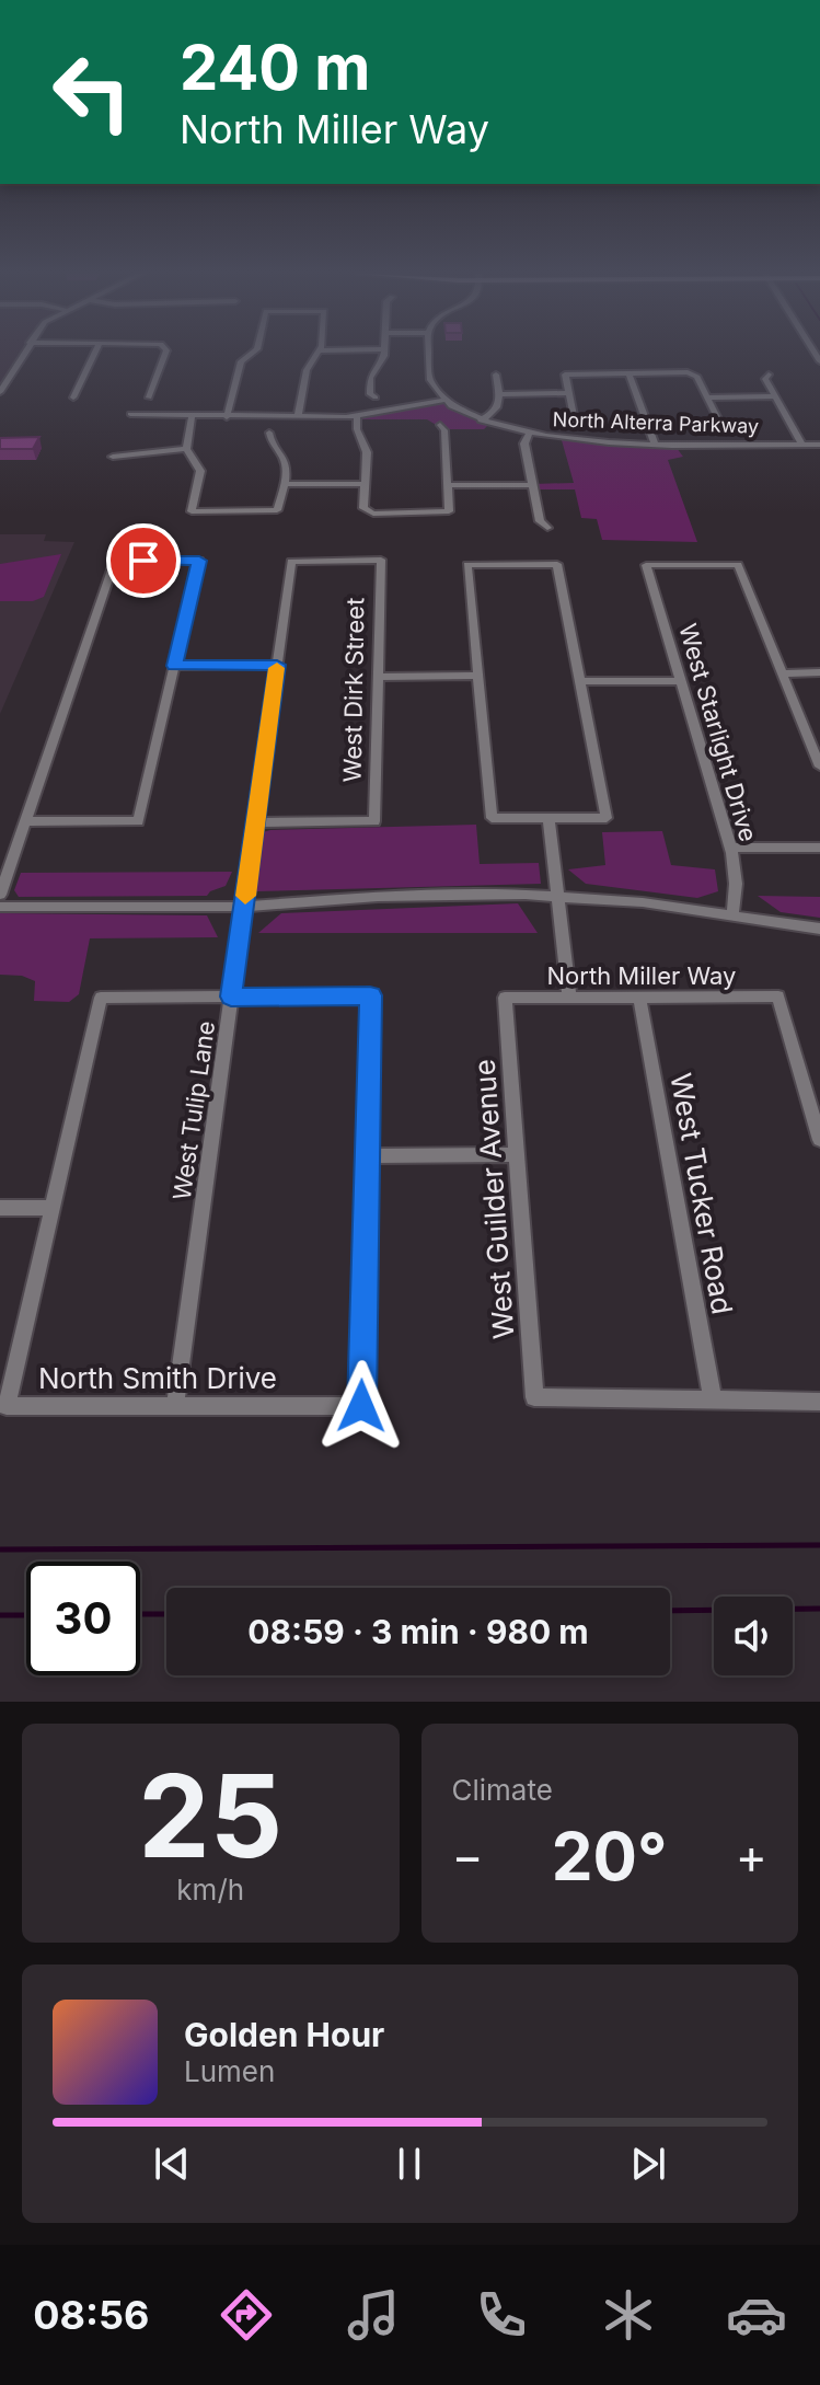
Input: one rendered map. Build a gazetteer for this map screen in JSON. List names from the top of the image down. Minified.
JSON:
{"streets":{"street":["North Alterra Parkway","West Dirk Street","West Starlight Drive","North Miller Way","West Tulip Lane","West Tucker Road","West Guilder Avenue","North Smith Drive"]},"crossings":[["West Dirk Street","West Tulip Lane"],["North Miller Way","West Tucker Road"],["North Miller Way","West Guilder Avenue"],["West Tulip Lane","North Smith Drive"],["West Tucker Road","West Guilder Avenue"]],"page":{"turn":["240 m","North Miller Way"],"limit":"30","trip":"08:59 · 3 min · 980 m","tile":[["25","km/h"],"Climate"],"heat":["−","20°","+"],"song":["Golden Hour","Lumen"],"tabs":"08:56"}}
